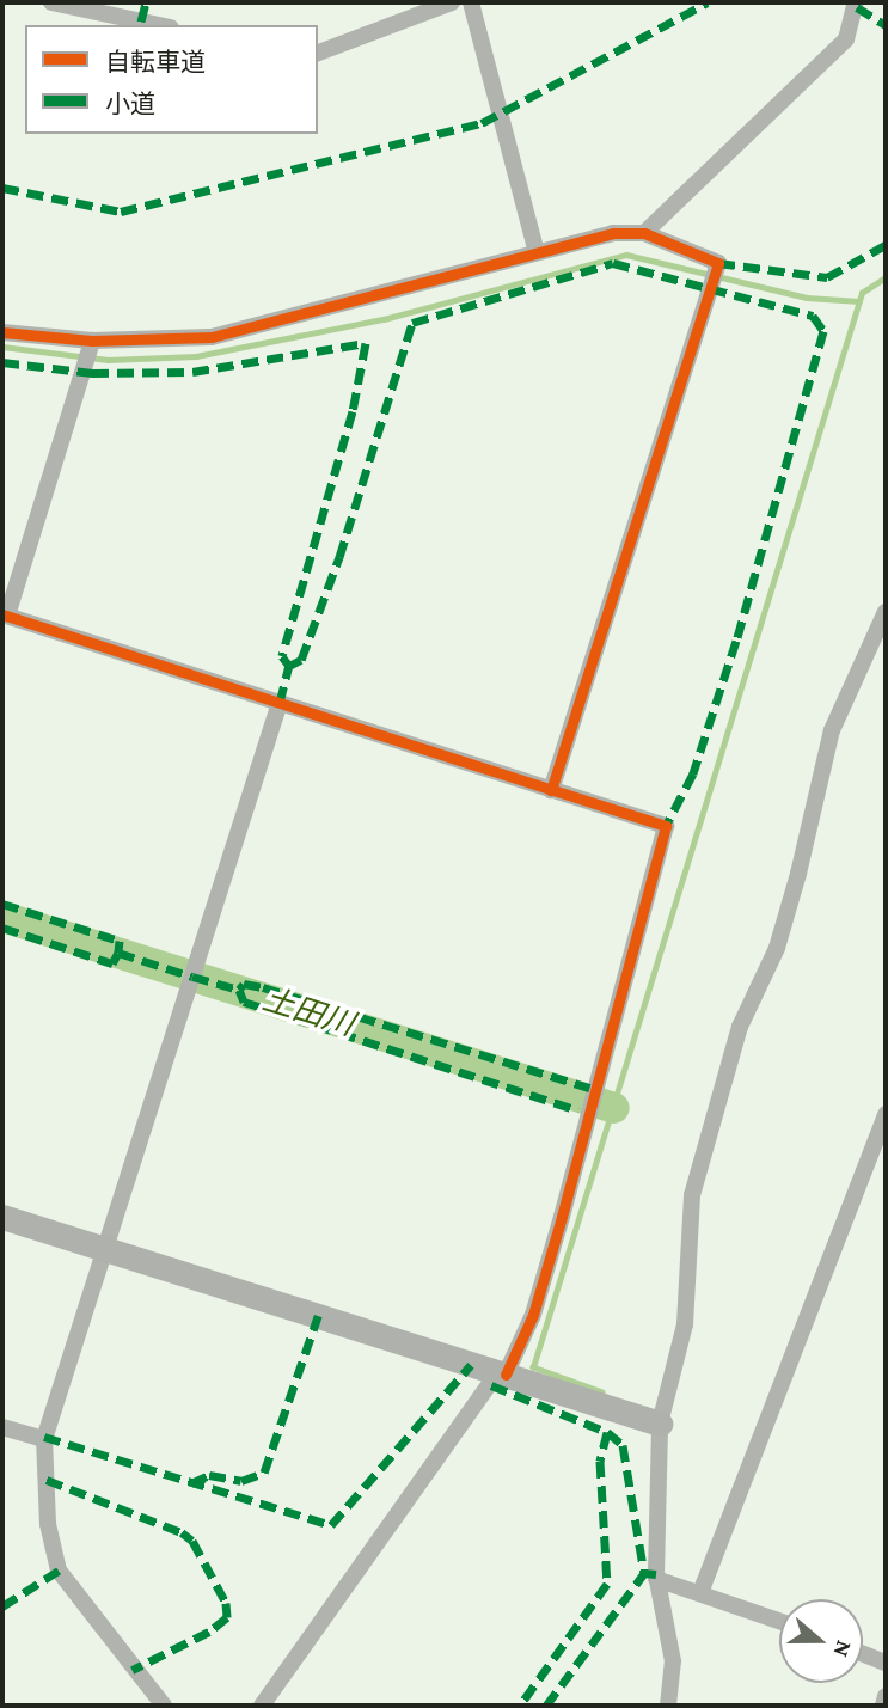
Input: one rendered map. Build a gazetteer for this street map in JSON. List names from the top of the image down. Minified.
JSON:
{"water":["土田川"],"legend":["自転車道","小道"],"north":"right"}
